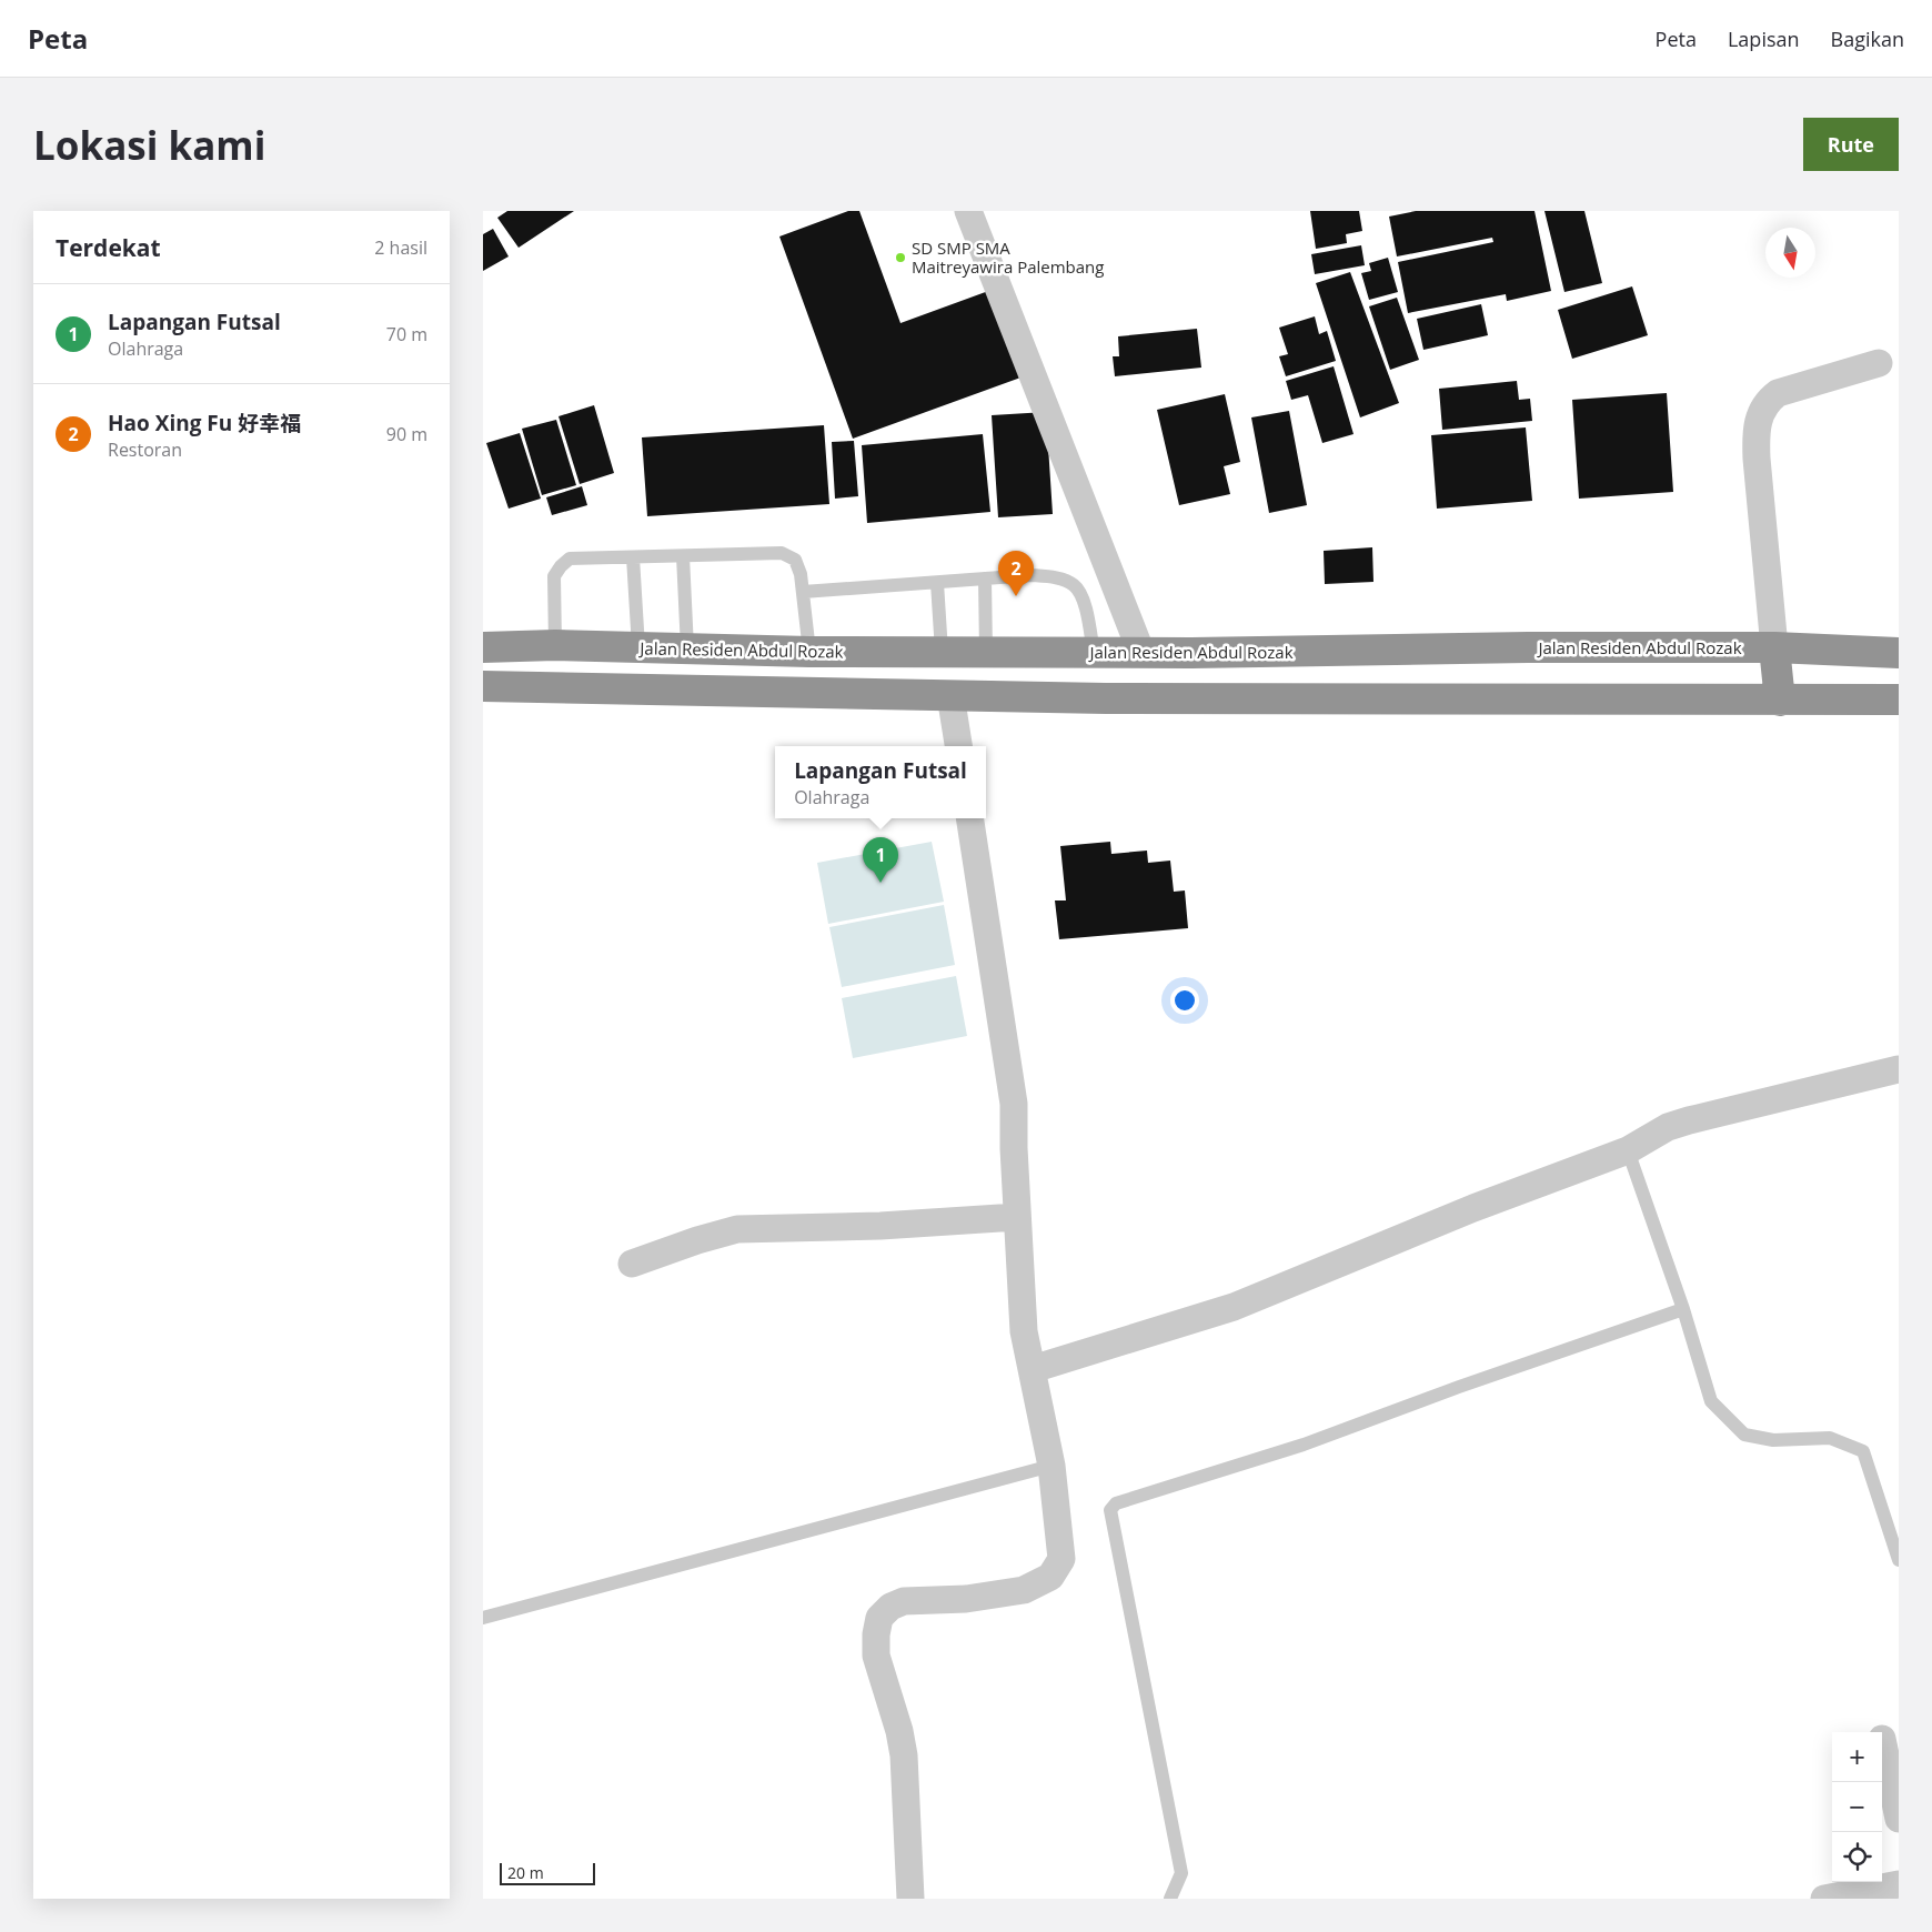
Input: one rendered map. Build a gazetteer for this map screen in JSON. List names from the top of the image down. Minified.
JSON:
{"streets":{"highway":["Jalan Residen Abdul Rozak"]},"places":["SD SMP SMA Maitreyawira Palembang"],"scale_bar":"20 m","north":"bottom","page":{"header":"Peta","nav":["Peta","Lapisan","Bagikan"],"buttons":"Rute","title":"Lokasi kami","heading":["Terdekat","2 hasil"],"list":[{"mark":"1","name":"Lapangan Futsal","note":"Olahraga","value":"70 m"},{"mark":"2","name":"Hao Xing Fu 好幸福","note":"Restoran","value":"90 m"}],"pins":["2","1"],"popup":["Lapangan Futsal","Olahraga"],"map_buttons":["+","−"],"scale":"20 m"}}
